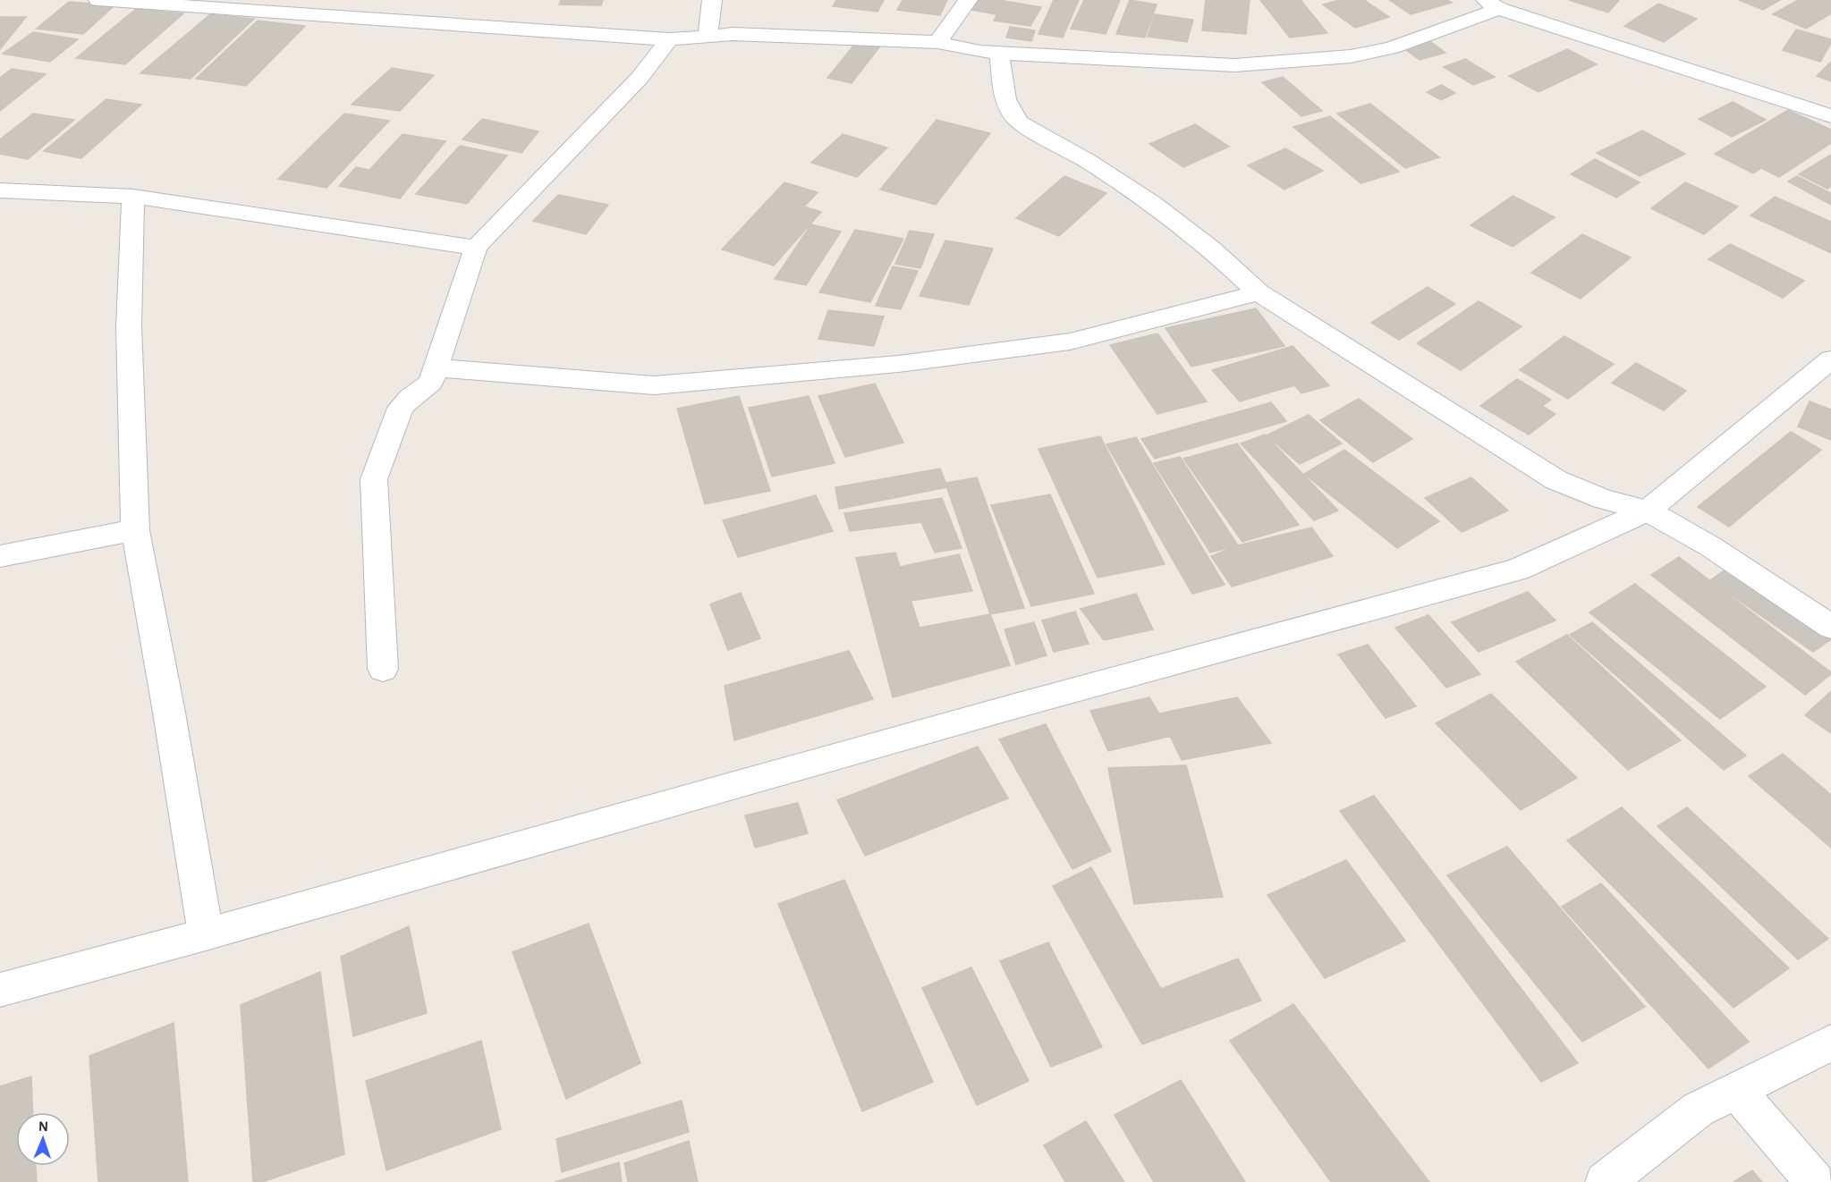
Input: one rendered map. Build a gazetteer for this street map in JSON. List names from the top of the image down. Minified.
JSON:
{"north":"top"}
